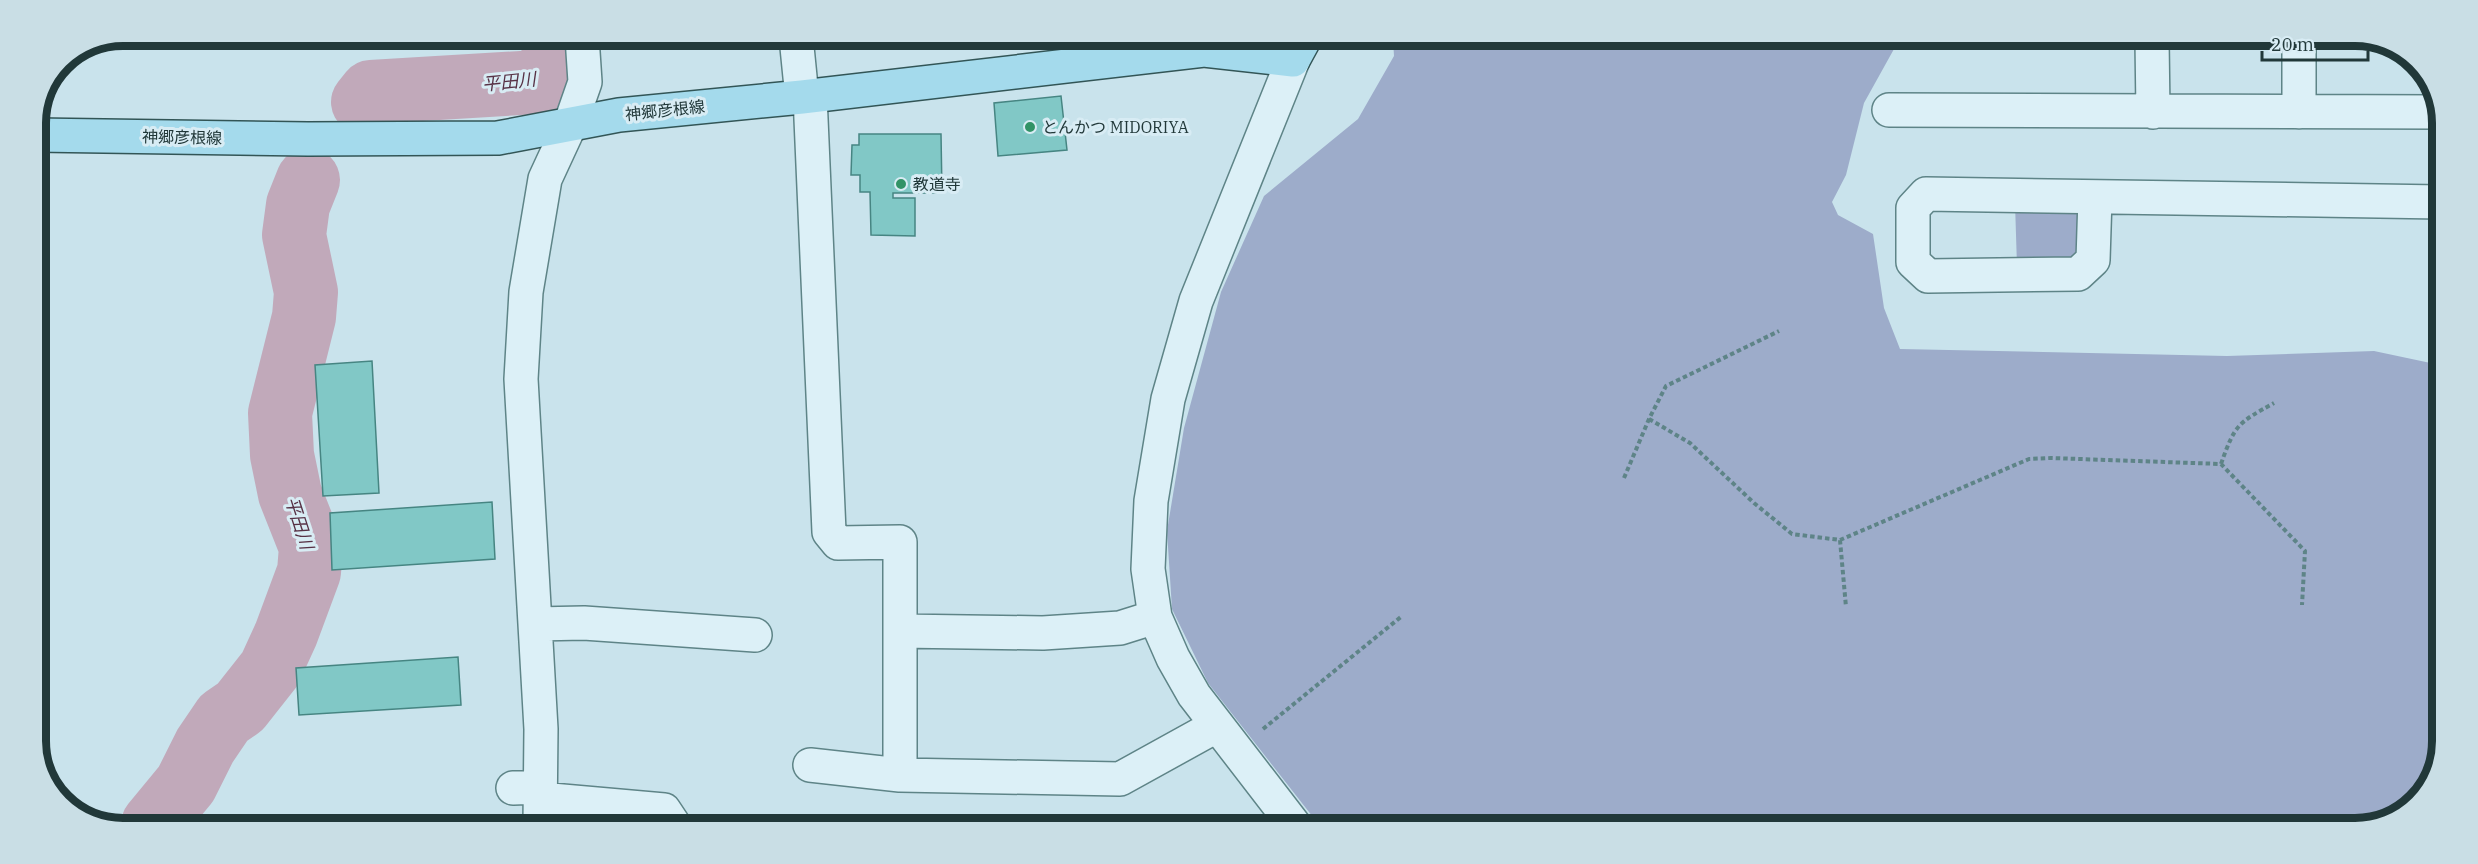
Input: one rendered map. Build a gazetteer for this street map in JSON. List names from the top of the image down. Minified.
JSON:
{"streets":{"main road":["神郷彦根線"]},"water":["平田川"],"places":["とんかつ MIDORIYA","教道寺"],"scale_bar":"20 m"}
